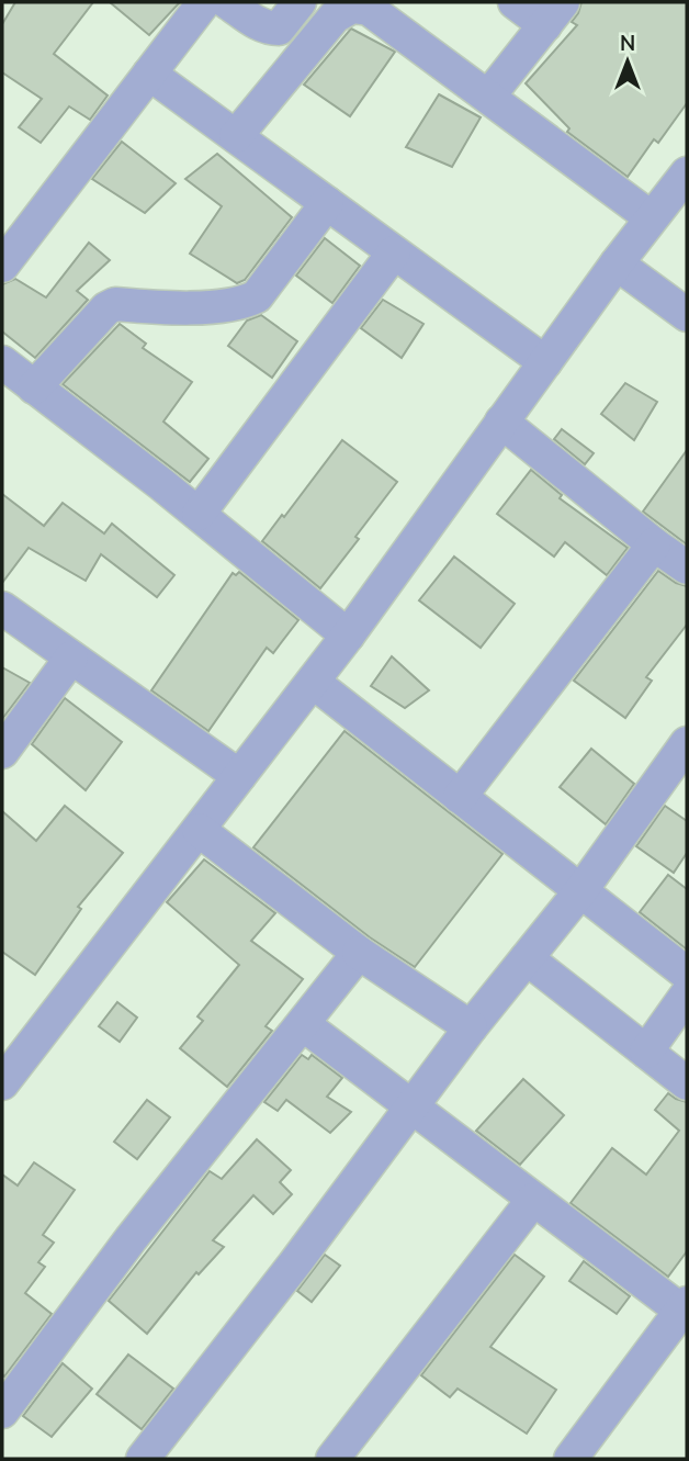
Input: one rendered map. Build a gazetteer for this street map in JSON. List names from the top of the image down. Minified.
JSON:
{"north":"top"}
